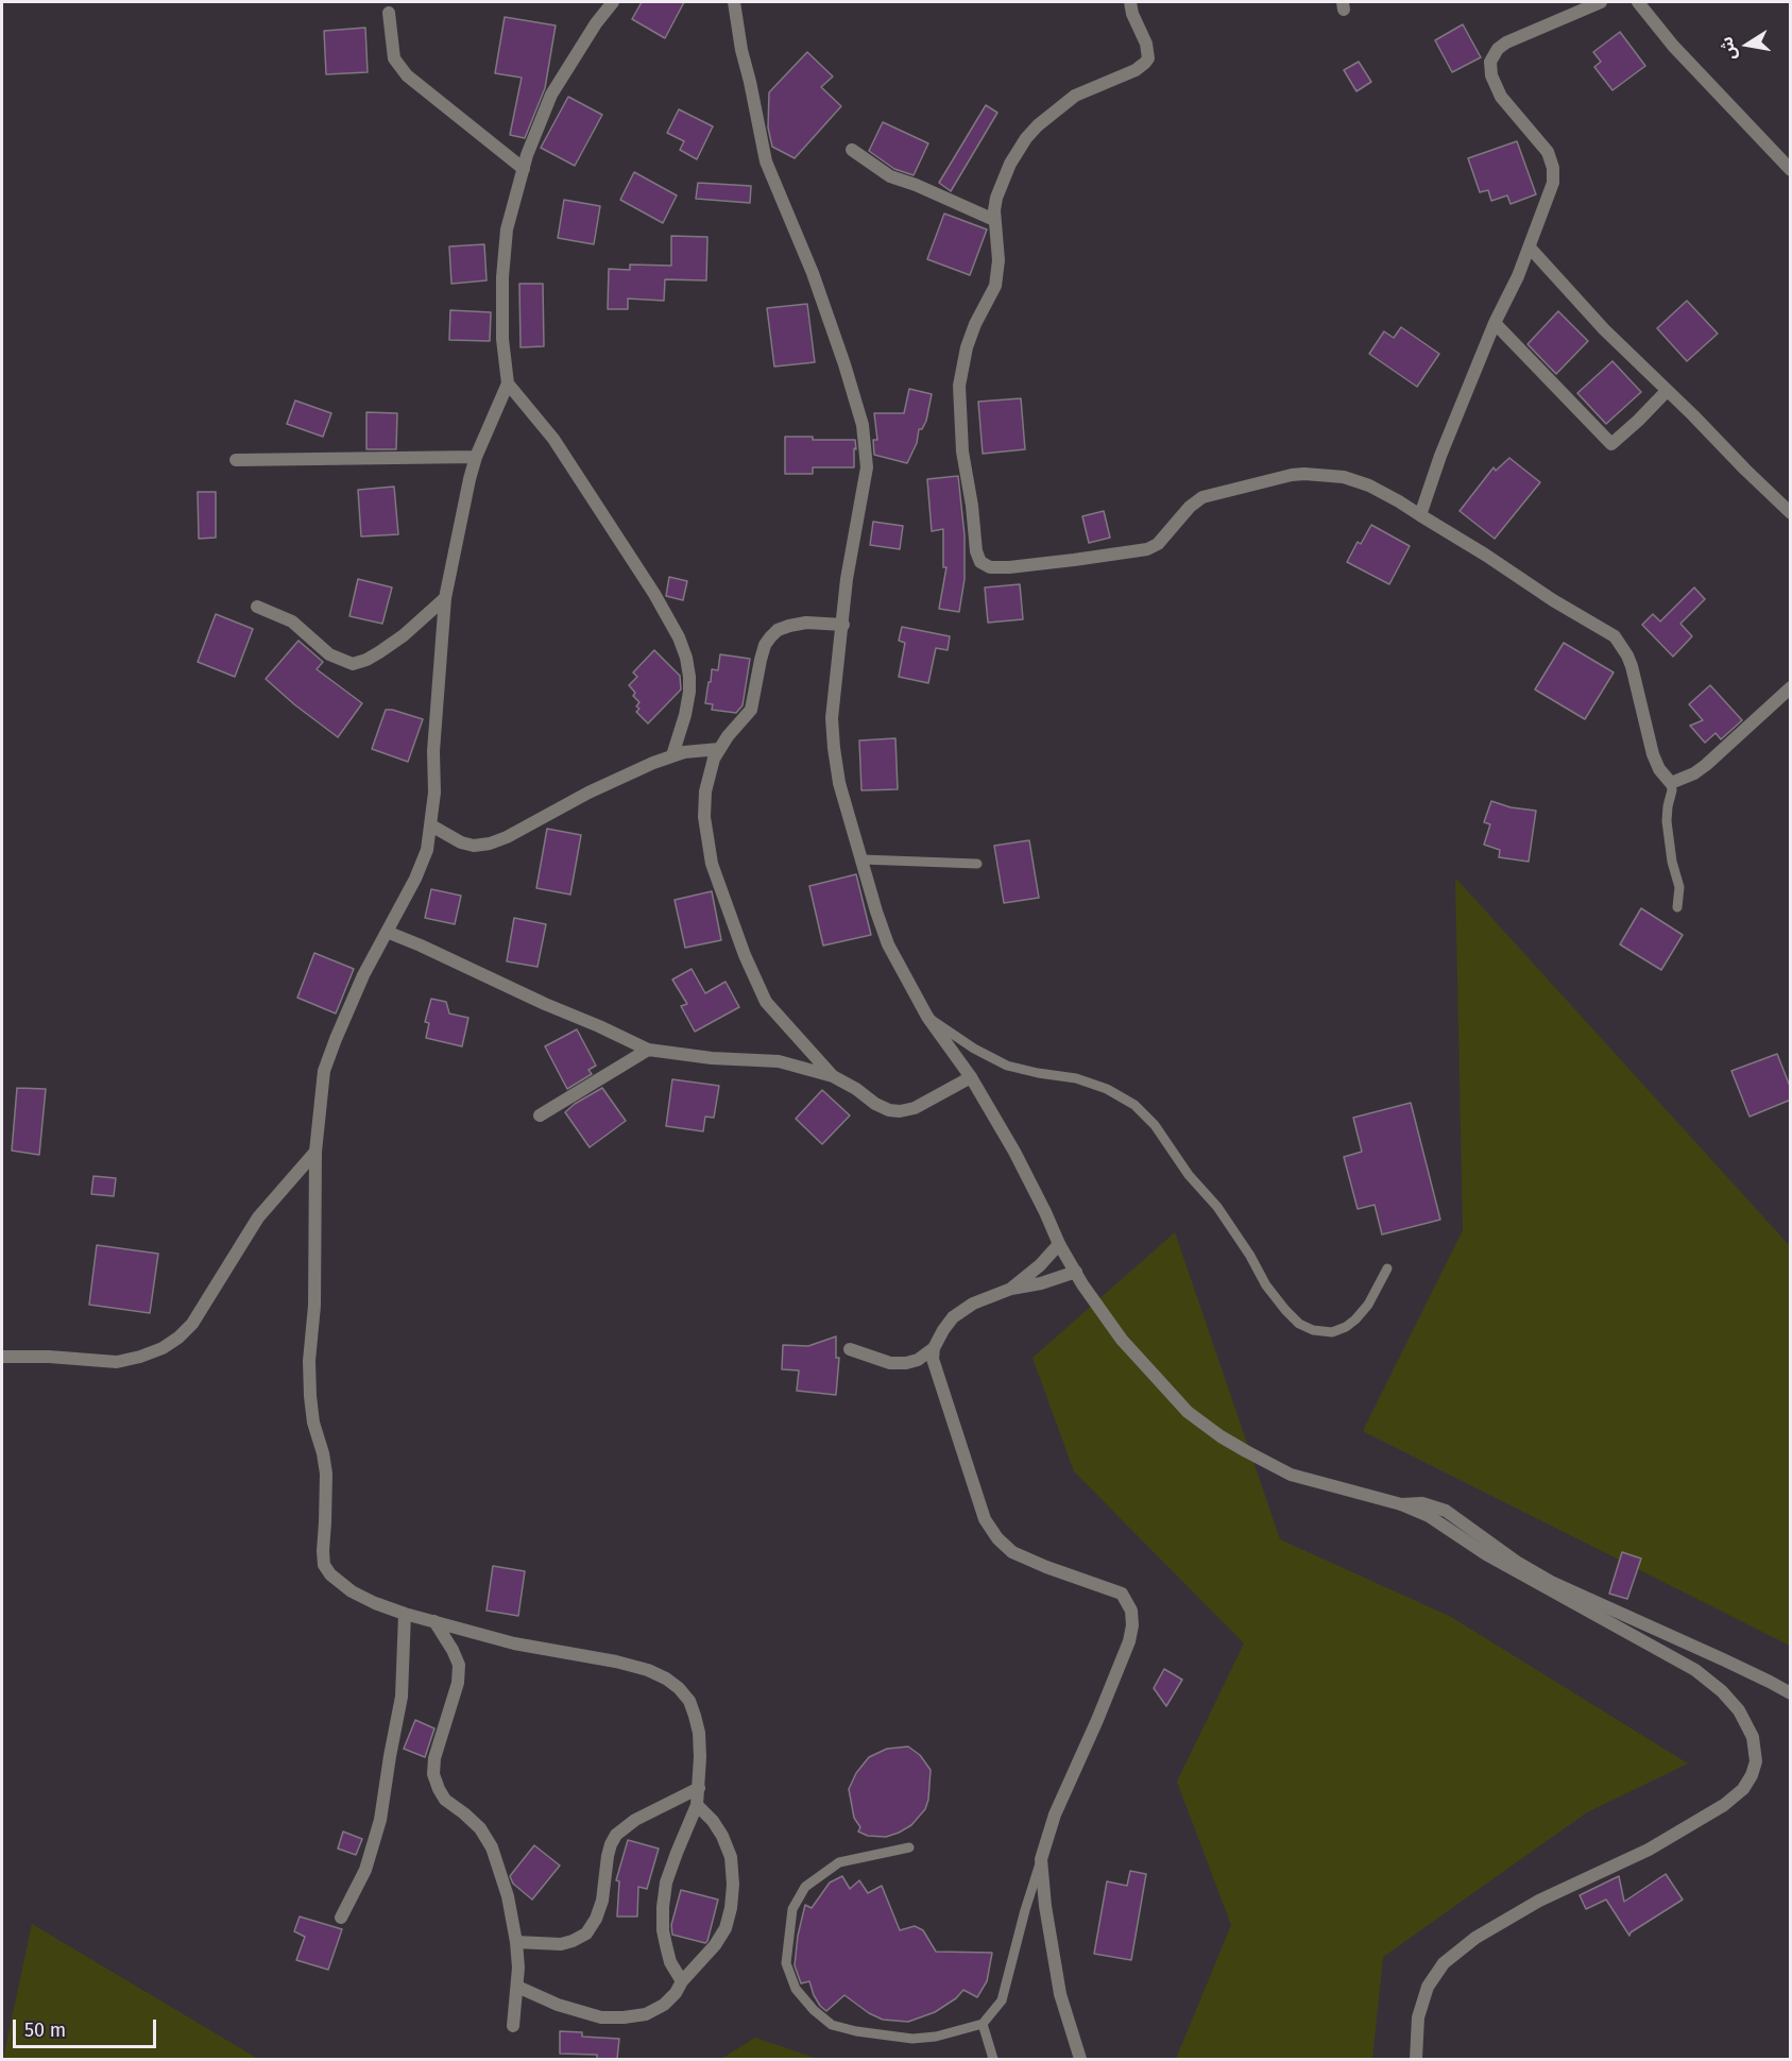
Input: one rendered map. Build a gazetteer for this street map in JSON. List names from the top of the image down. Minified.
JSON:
{"scale_bar":"50 m","north":"left"}
